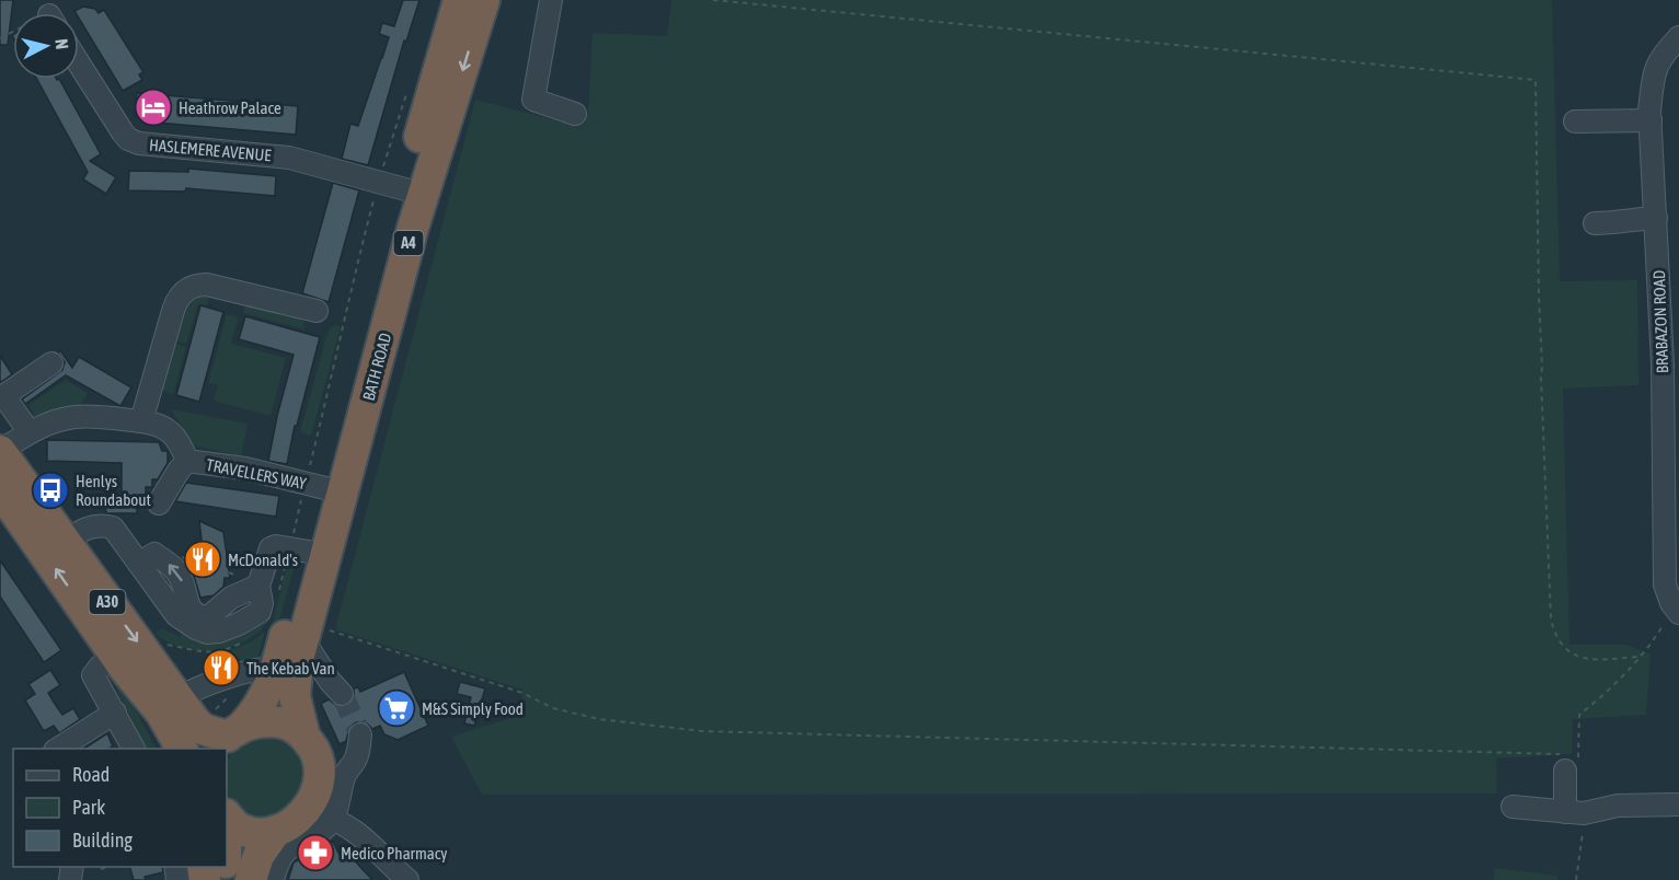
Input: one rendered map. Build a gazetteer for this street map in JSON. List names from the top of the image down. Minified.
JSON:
{"streets":{"highway":["A4","BATH ROAD","A30"],"street":["HASLEMERE AVENUE","BRABAZON ROAD","TRAVELLERS WAY"]},"crossings":[["HASLEMERE AVENUE","BATH ROAD"],["BATH ROAD","TRAVELLERS WAY"],["BATH ROAD","A30"],["TRAVELLERS WAY","A30"]],"places":{"hotel":["Heathrow Palace"],"bus stop":["Henlys Roundabout"],"restaurant":["McDonald's","The Kebab Van"],"supermarket":["M&S Simply Food"],"pharmacy":["Medico Pharmacy"]},"legend":["Road","Park","Building"],"north":"right"}
